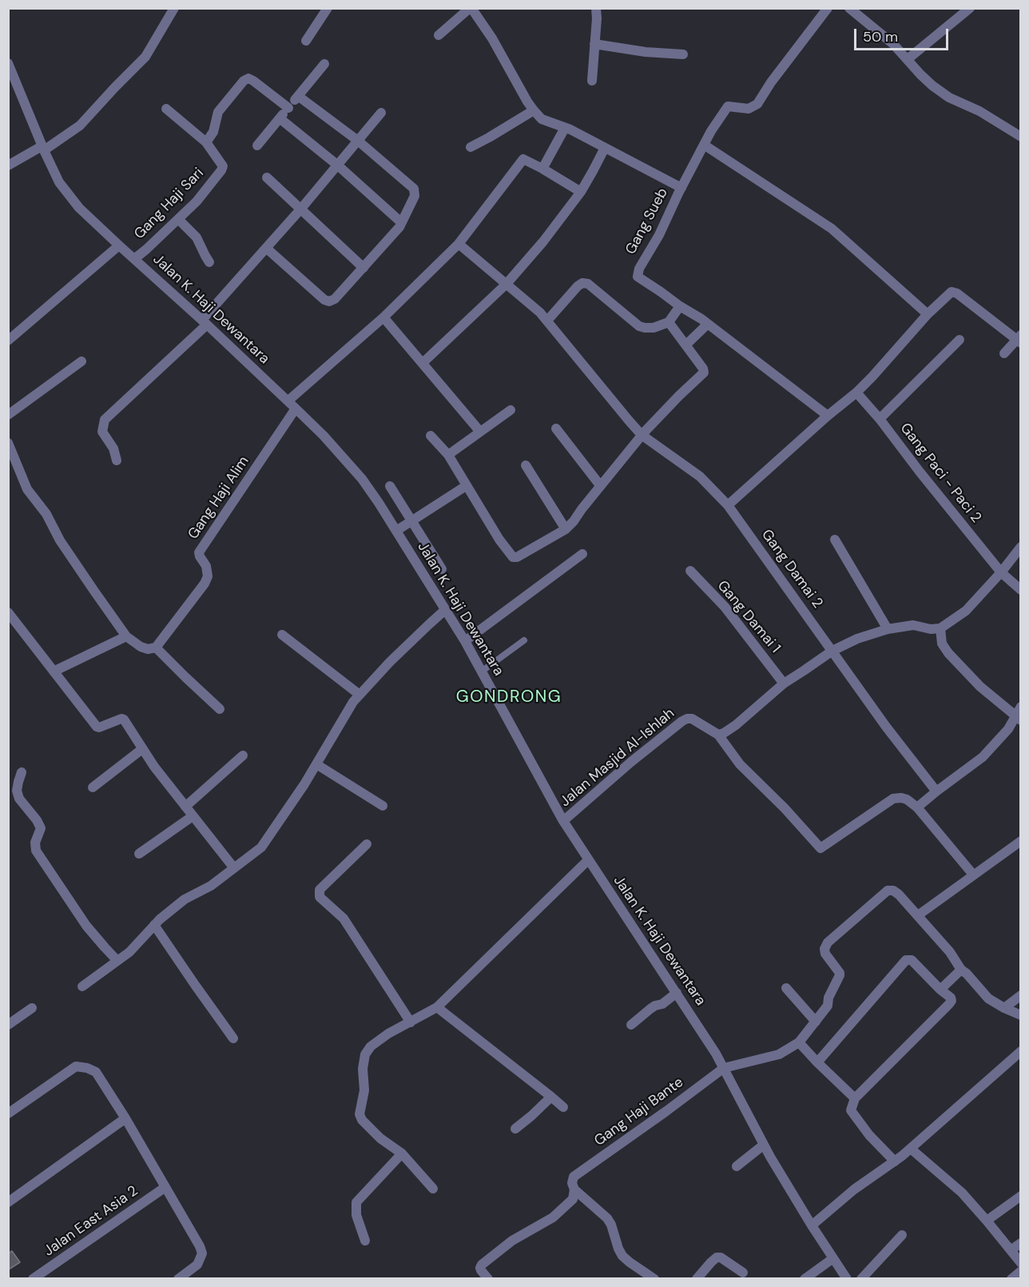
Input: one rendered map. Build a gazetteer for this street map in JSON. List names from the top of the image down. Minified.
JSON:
{"streets":{"street":["Gang Haji Sari","Gang Sueb","Jalan K. Haji Dewantara","Gang Paci - Paci 2","Gang Haji Alim","Gang Damai 2","Gang Damai 1","Jalan Masjid Al-Ishlah","Gang Haji Bante","Jalan East Asia 2"]},"crossings":[["Gang Haji Sari","Jalan K. Haji Dewantara"],["Jalan K. Haji Dewantara","Gang Haji Alim"],["Jalan K. Haji Dewantara","Jalan Masjid Al-Ishlah"],["Jalan K. Haji Dewantara","Gang Haji Bante"]],"districts":["GONDRONG"],"scale_bar":"50 m"}
